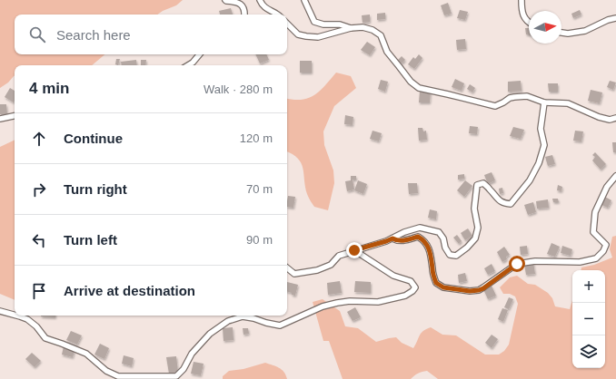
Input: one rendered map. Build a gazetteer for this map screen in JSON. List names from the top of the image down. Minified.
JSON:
{"north":"right","page":{"search":"Search here","heading":["4 min","Walk · 280 m"],"list":[["Continue","120 m"],["Turn right","70 m"],["Turn left","90 m"],"Arrive at destination"],"map_buttons":["+","−"]}}
